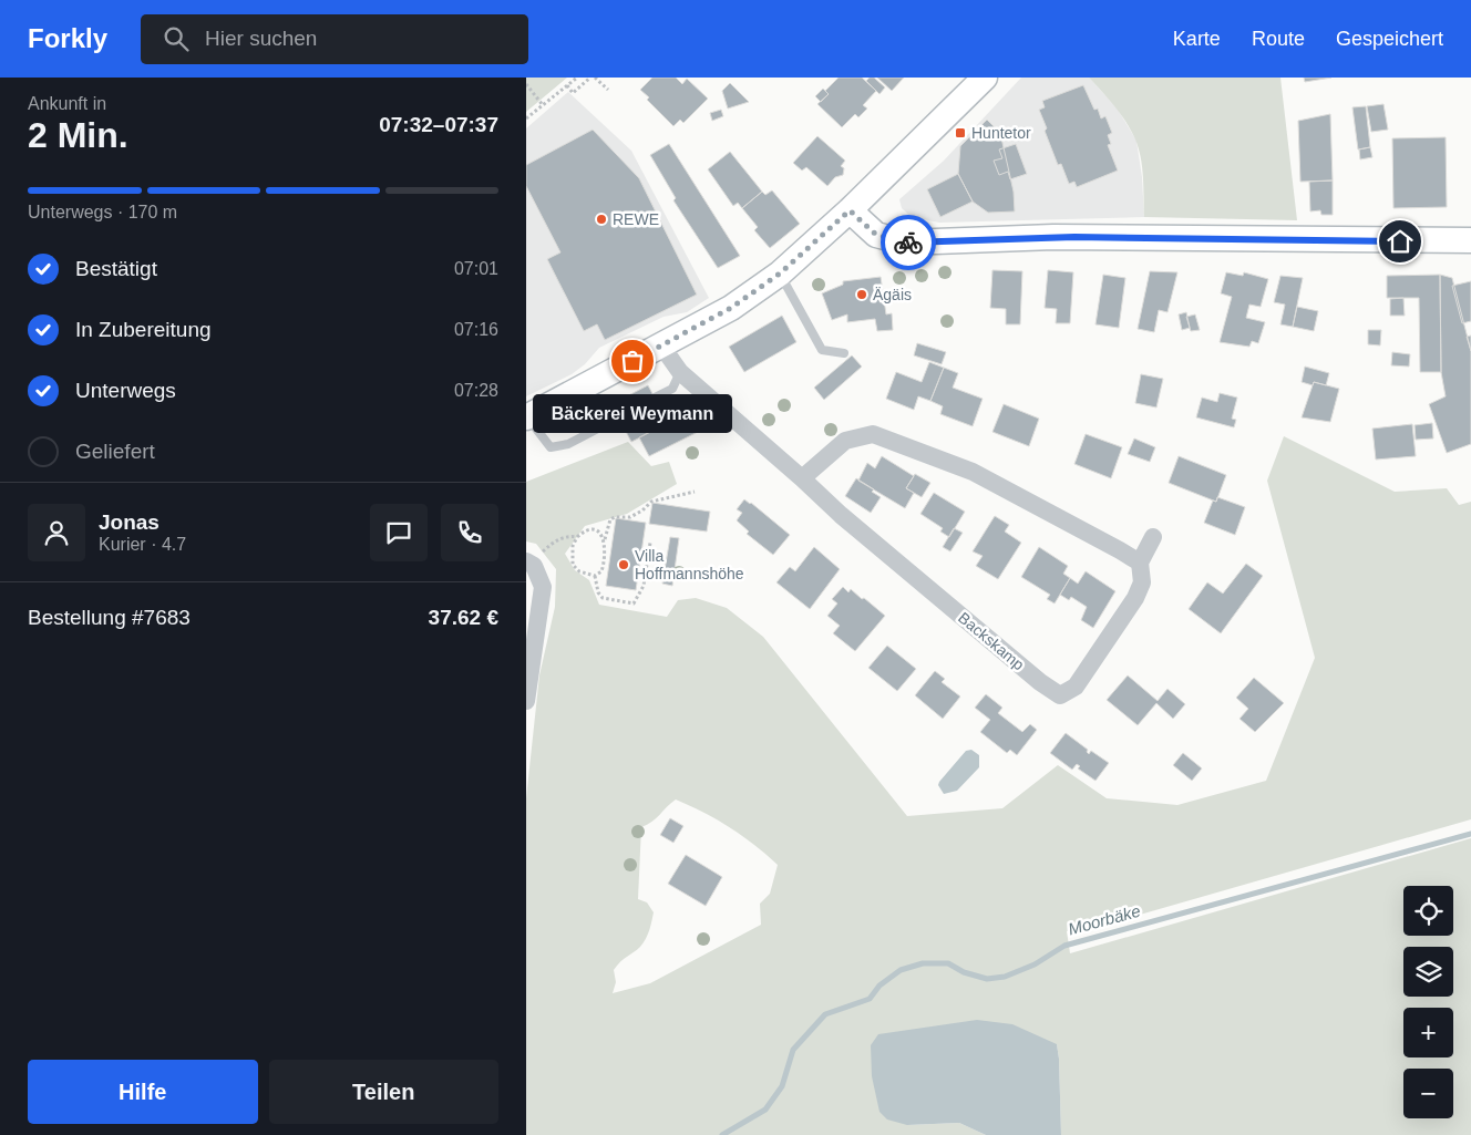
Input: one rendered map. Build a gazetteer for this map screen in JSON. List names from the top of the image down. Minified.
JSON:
{"streets":{"street":["Backskamp"]},"water":["Moorbäke"],"places":{"transit":["Huntetor"],"other":["REWE","Ägäis","Bäckerei Weymann","Villa Hoffmannshöhe"]},"page":{"header":"Forkly","search":"Hier suchen","nav":["Karte","Route","Gespeichert"],"heading":["2 Min.","Ankunft in","07:32–07:37"],"panel":["Jonas","Kurier · 4.7","Bestellung #7683","37.62 €"],"bar":"Unterwegs · 170 m","list":[["Bestätigt","07:01"],["In Zubereitung","07:16"],["Unterwegs","07:28"],"Geliefert"],"bubble":"Bäckerei Weymann","map_buttons":["+","−"],"buttons":["Hilfe","Teilen"]}}
